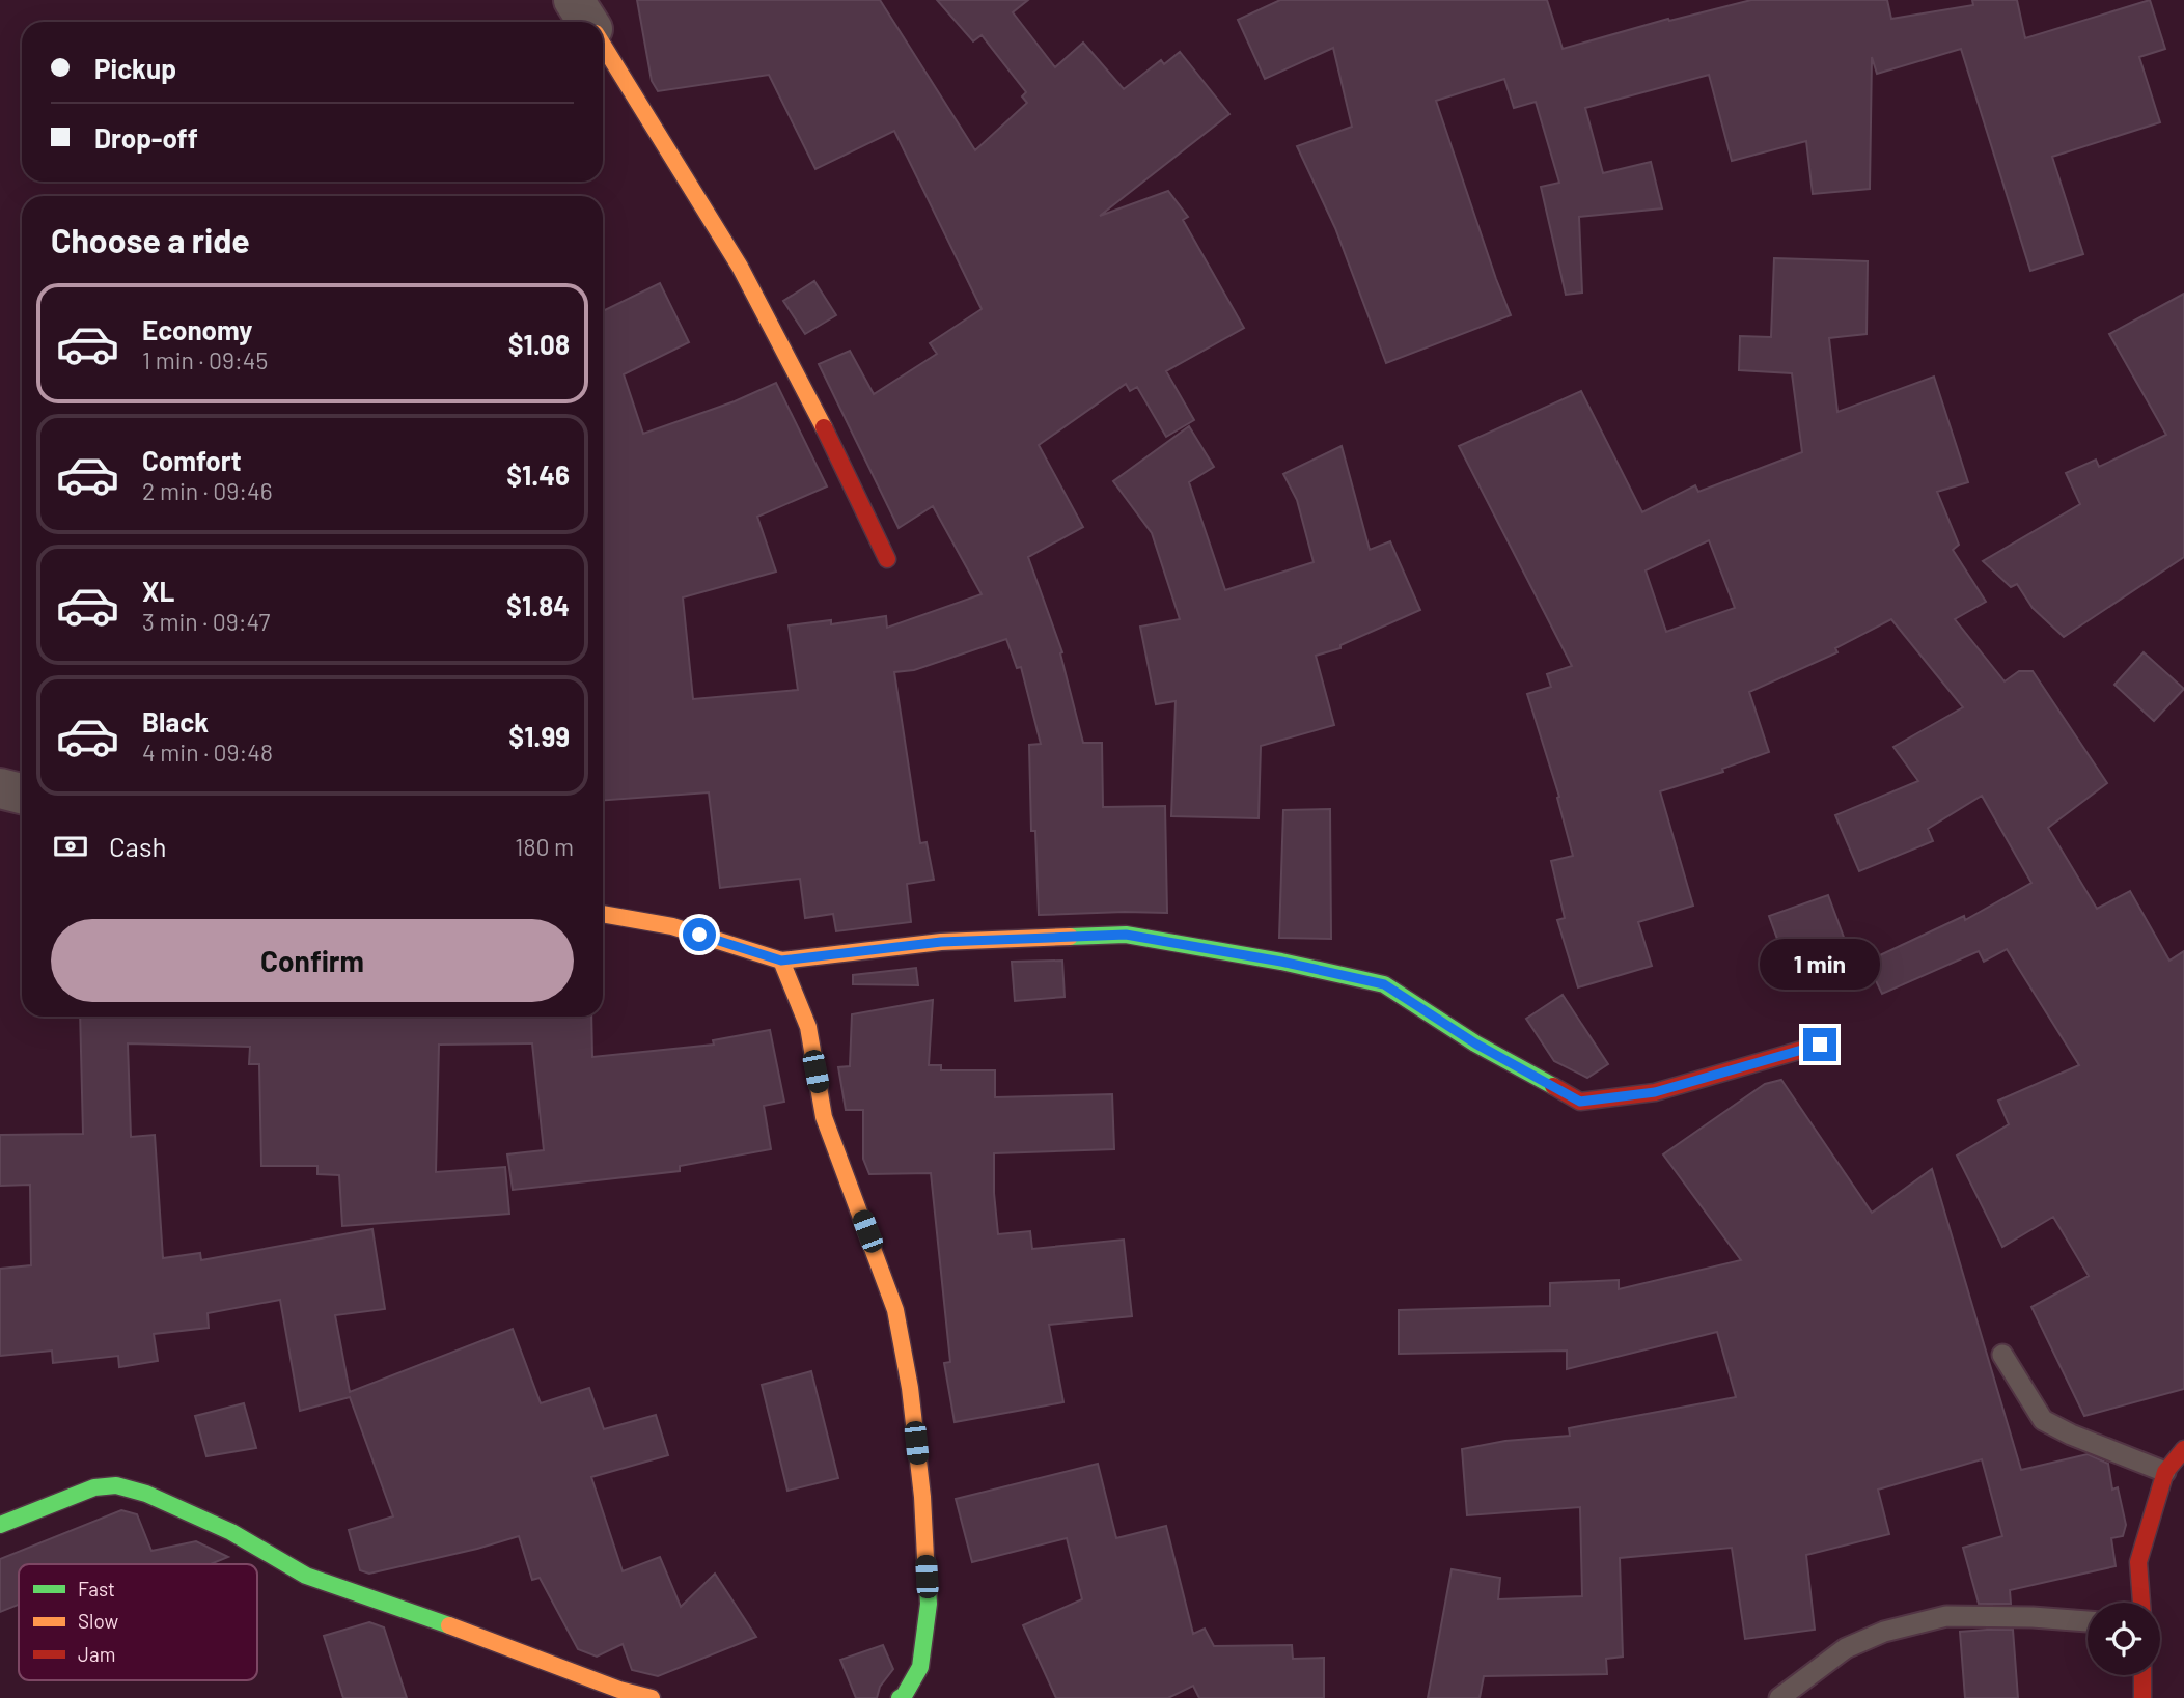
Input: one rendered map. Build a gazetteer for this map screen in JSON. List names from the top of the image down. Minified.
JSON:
{"legend":["Fast","Slow","Jam"],"page":{"banner":["Pickup","Drop-off"],"heading":"Choose a ride","list":[{"name":"Economy","note":"1 min · 09:45","value":"$1.08"},{"name":"Comfort","note":"2 min · 09:46","value":"$1.46"},{"name":"XL","note":"3 min · 09:47","value":"$1.84"},{"name":"Black","note":"4 min · 09:48","value":"$1.99"}],"pay":["Cash","180 m"],"buttons":"Confirm","bubble":"1 min"}}
